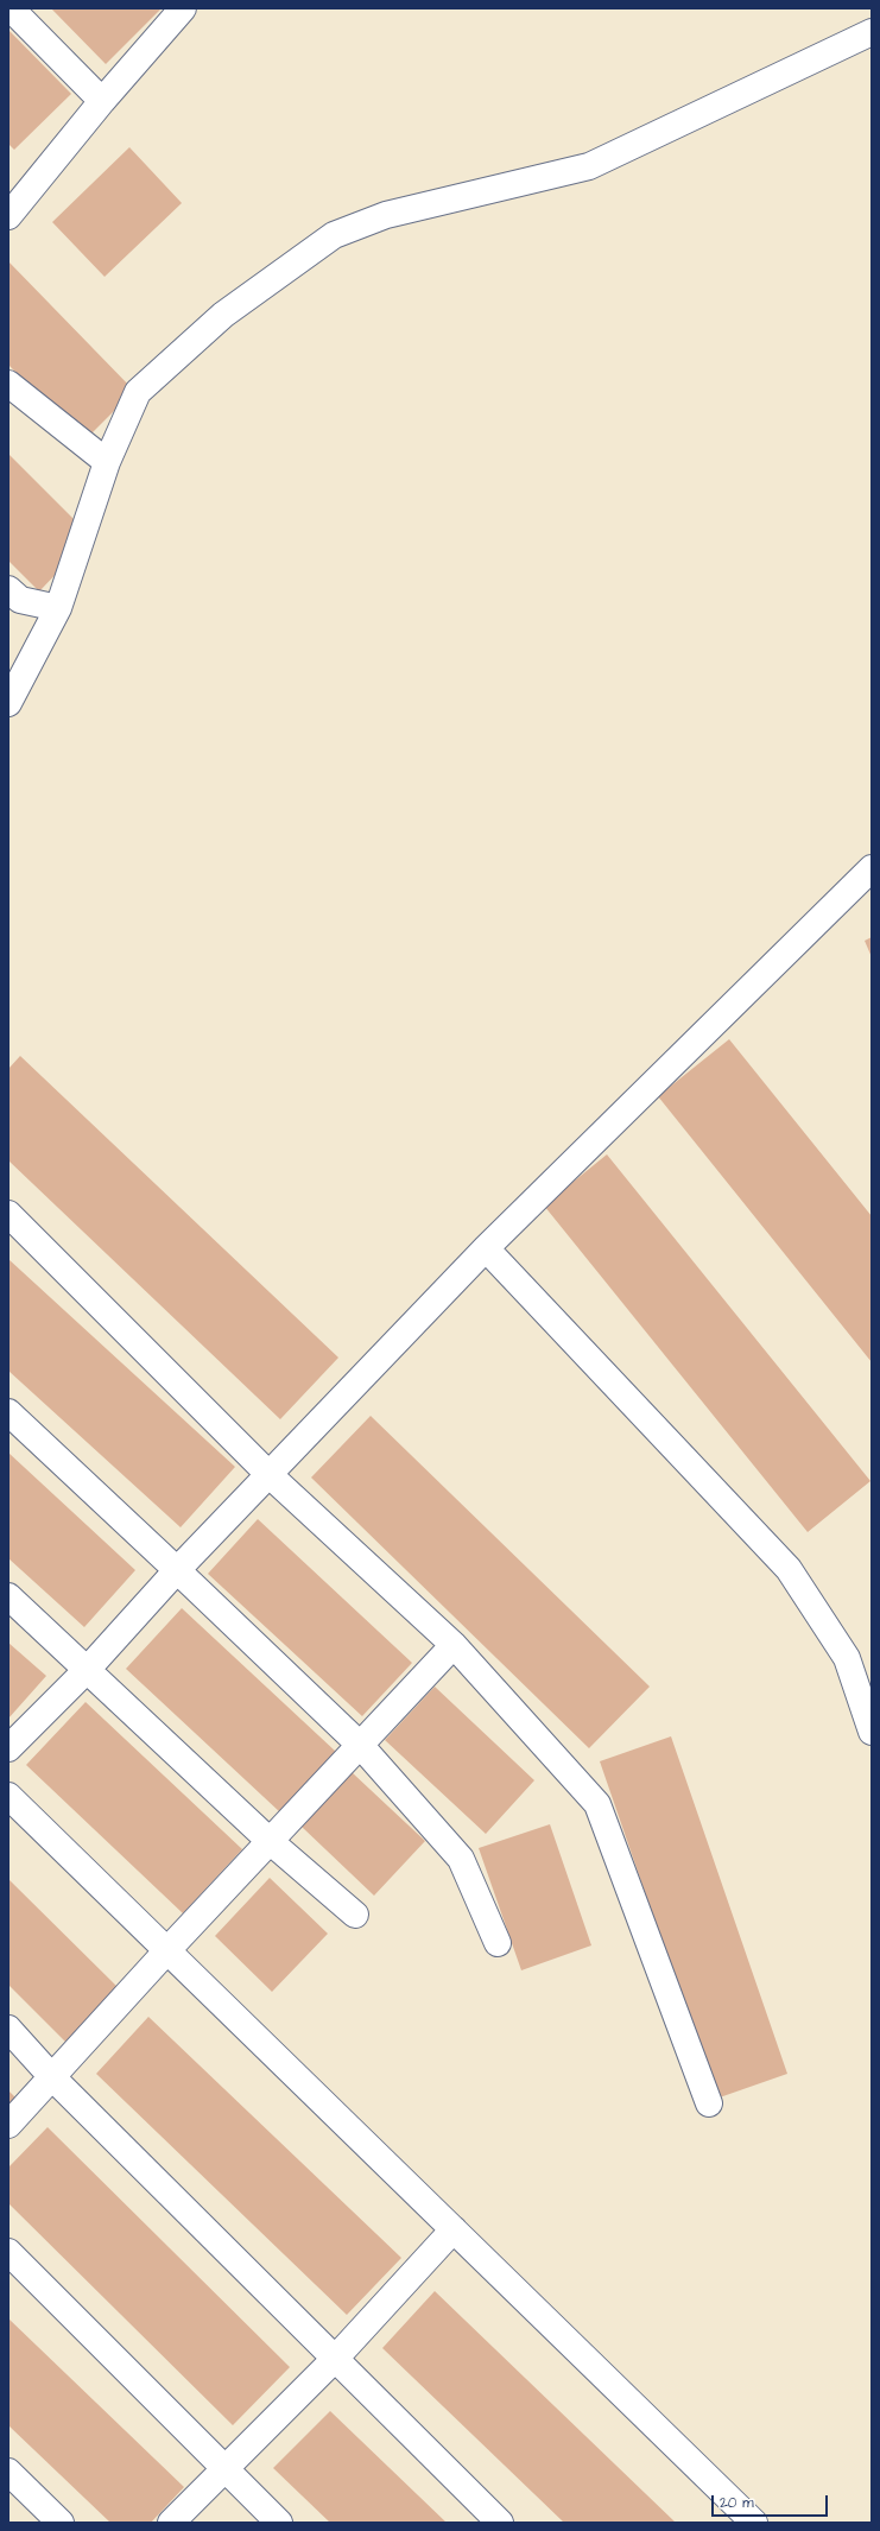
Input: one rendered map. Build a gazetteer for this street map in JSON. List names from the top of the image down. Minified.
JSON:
{"scale_bar":"20 m"}
